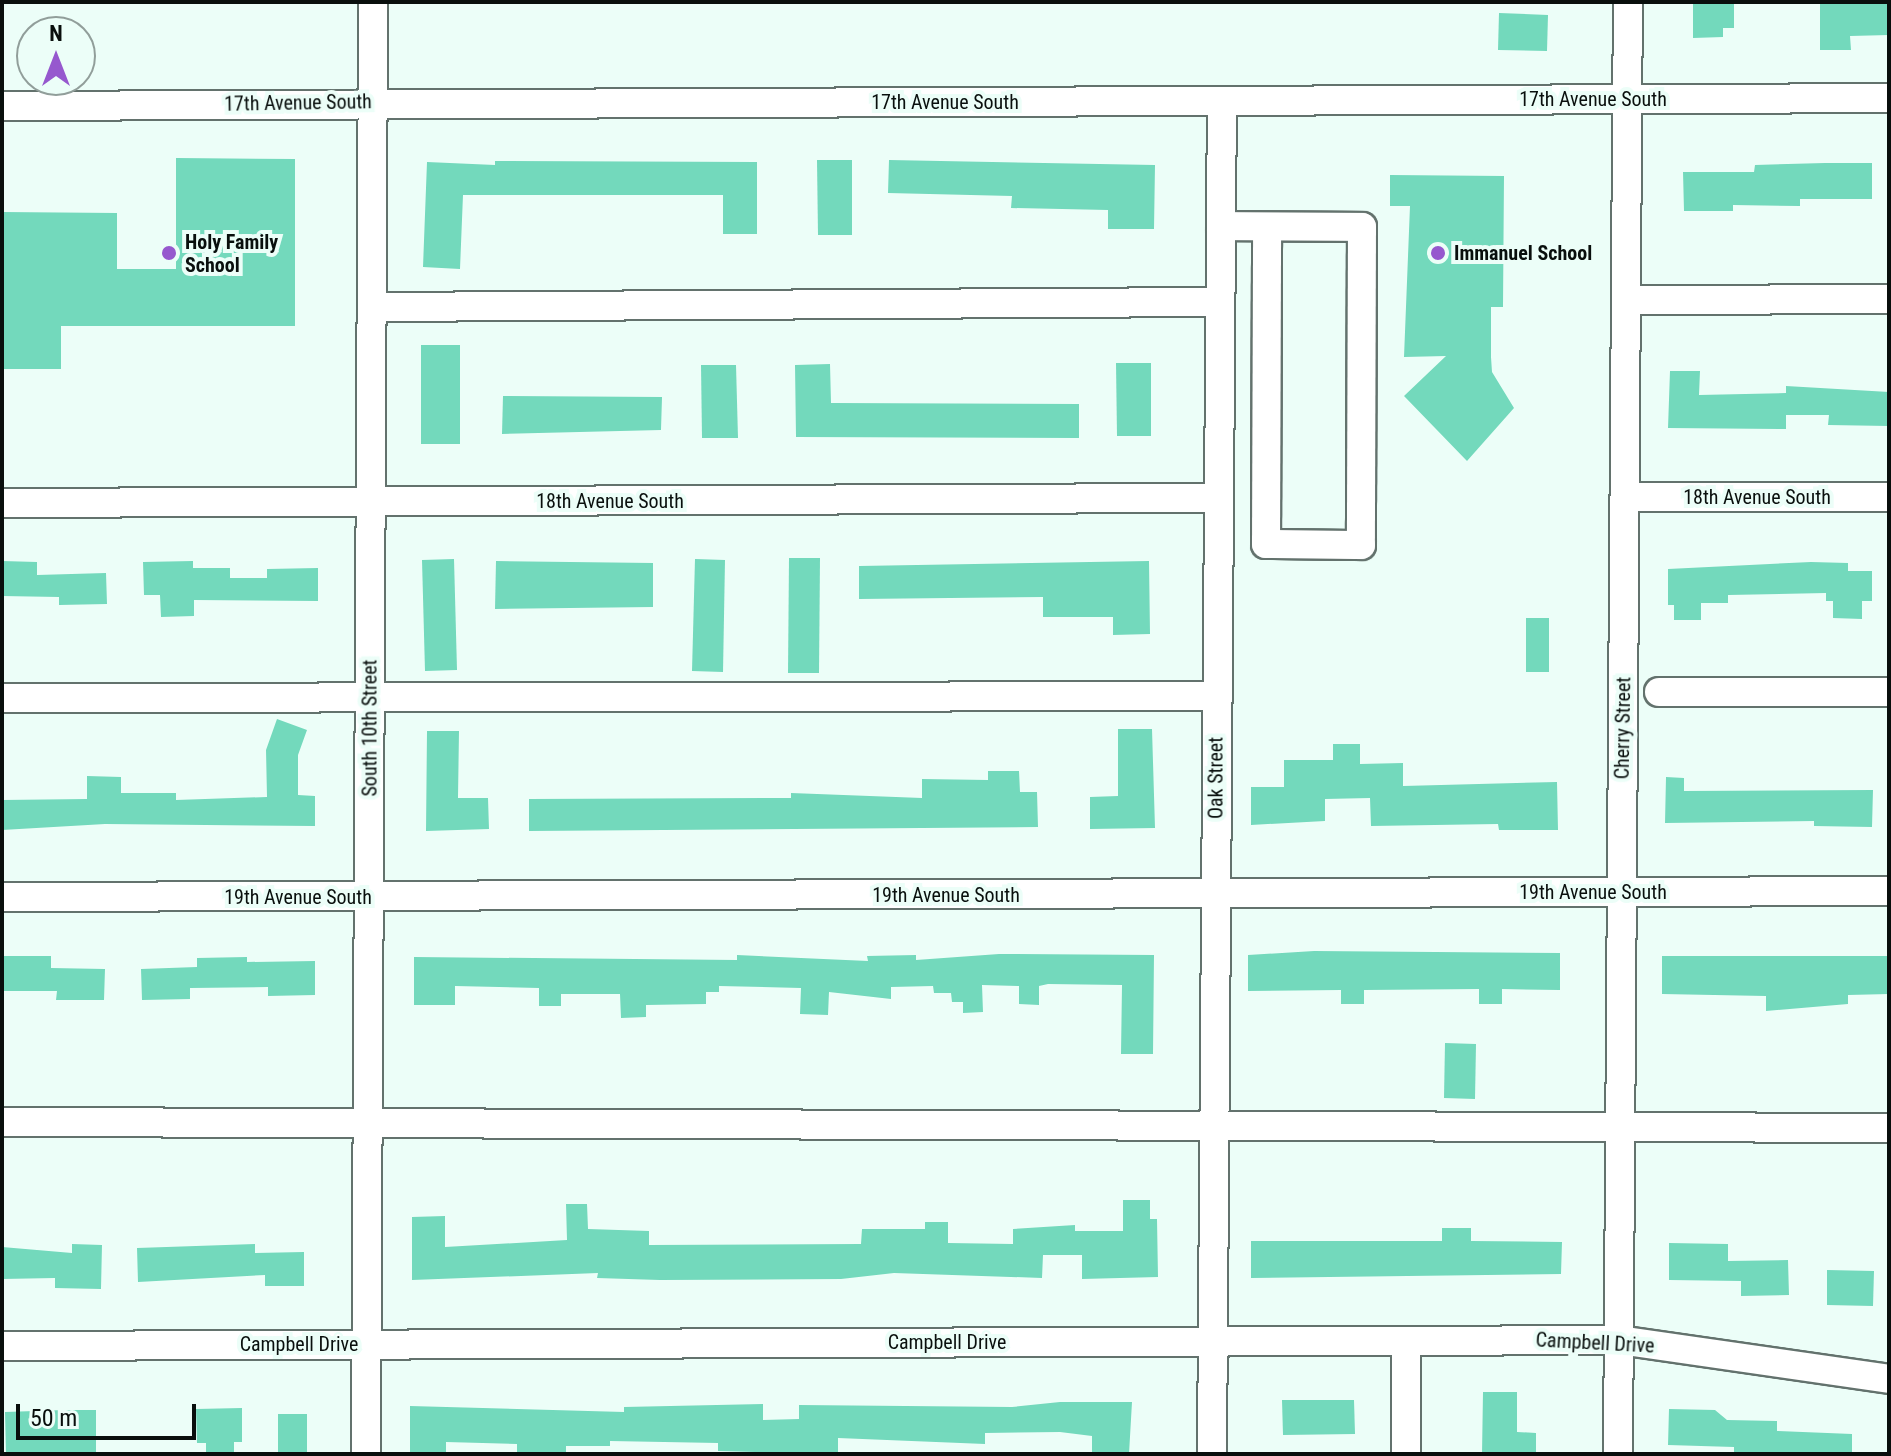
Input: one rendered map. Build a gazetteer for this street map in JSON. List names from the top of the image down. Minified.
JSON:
{"streets":{"street":["17th Avenue South","18th Avenue South","South 10th Street","Cherry Street","Oak Street","19th Avenue South","Campbell Drive"]},"crossings":[["17th Avenue South","South 10th Street"],["17th Avenue South","Cherry Street"],["17th Avenue South","Oak Street"],["18th Avenue South","South 10th Street"],["18th Avenue South","Cherry Street"],["18th Avenue South","Oak Street"],["South 10th Street","19th Avenue South"],["South 10th Street","Campbell Drive"],["Cherry Street","19th Avenue South"],["Cherry Street","Campbell Drive"],["Oak Street","19th Avenue South"],["Oak Street","Campbell Drive"]],"places":["Holy Family School","Immanuel School"],"scale_bar":"50 m","north":"top"}
